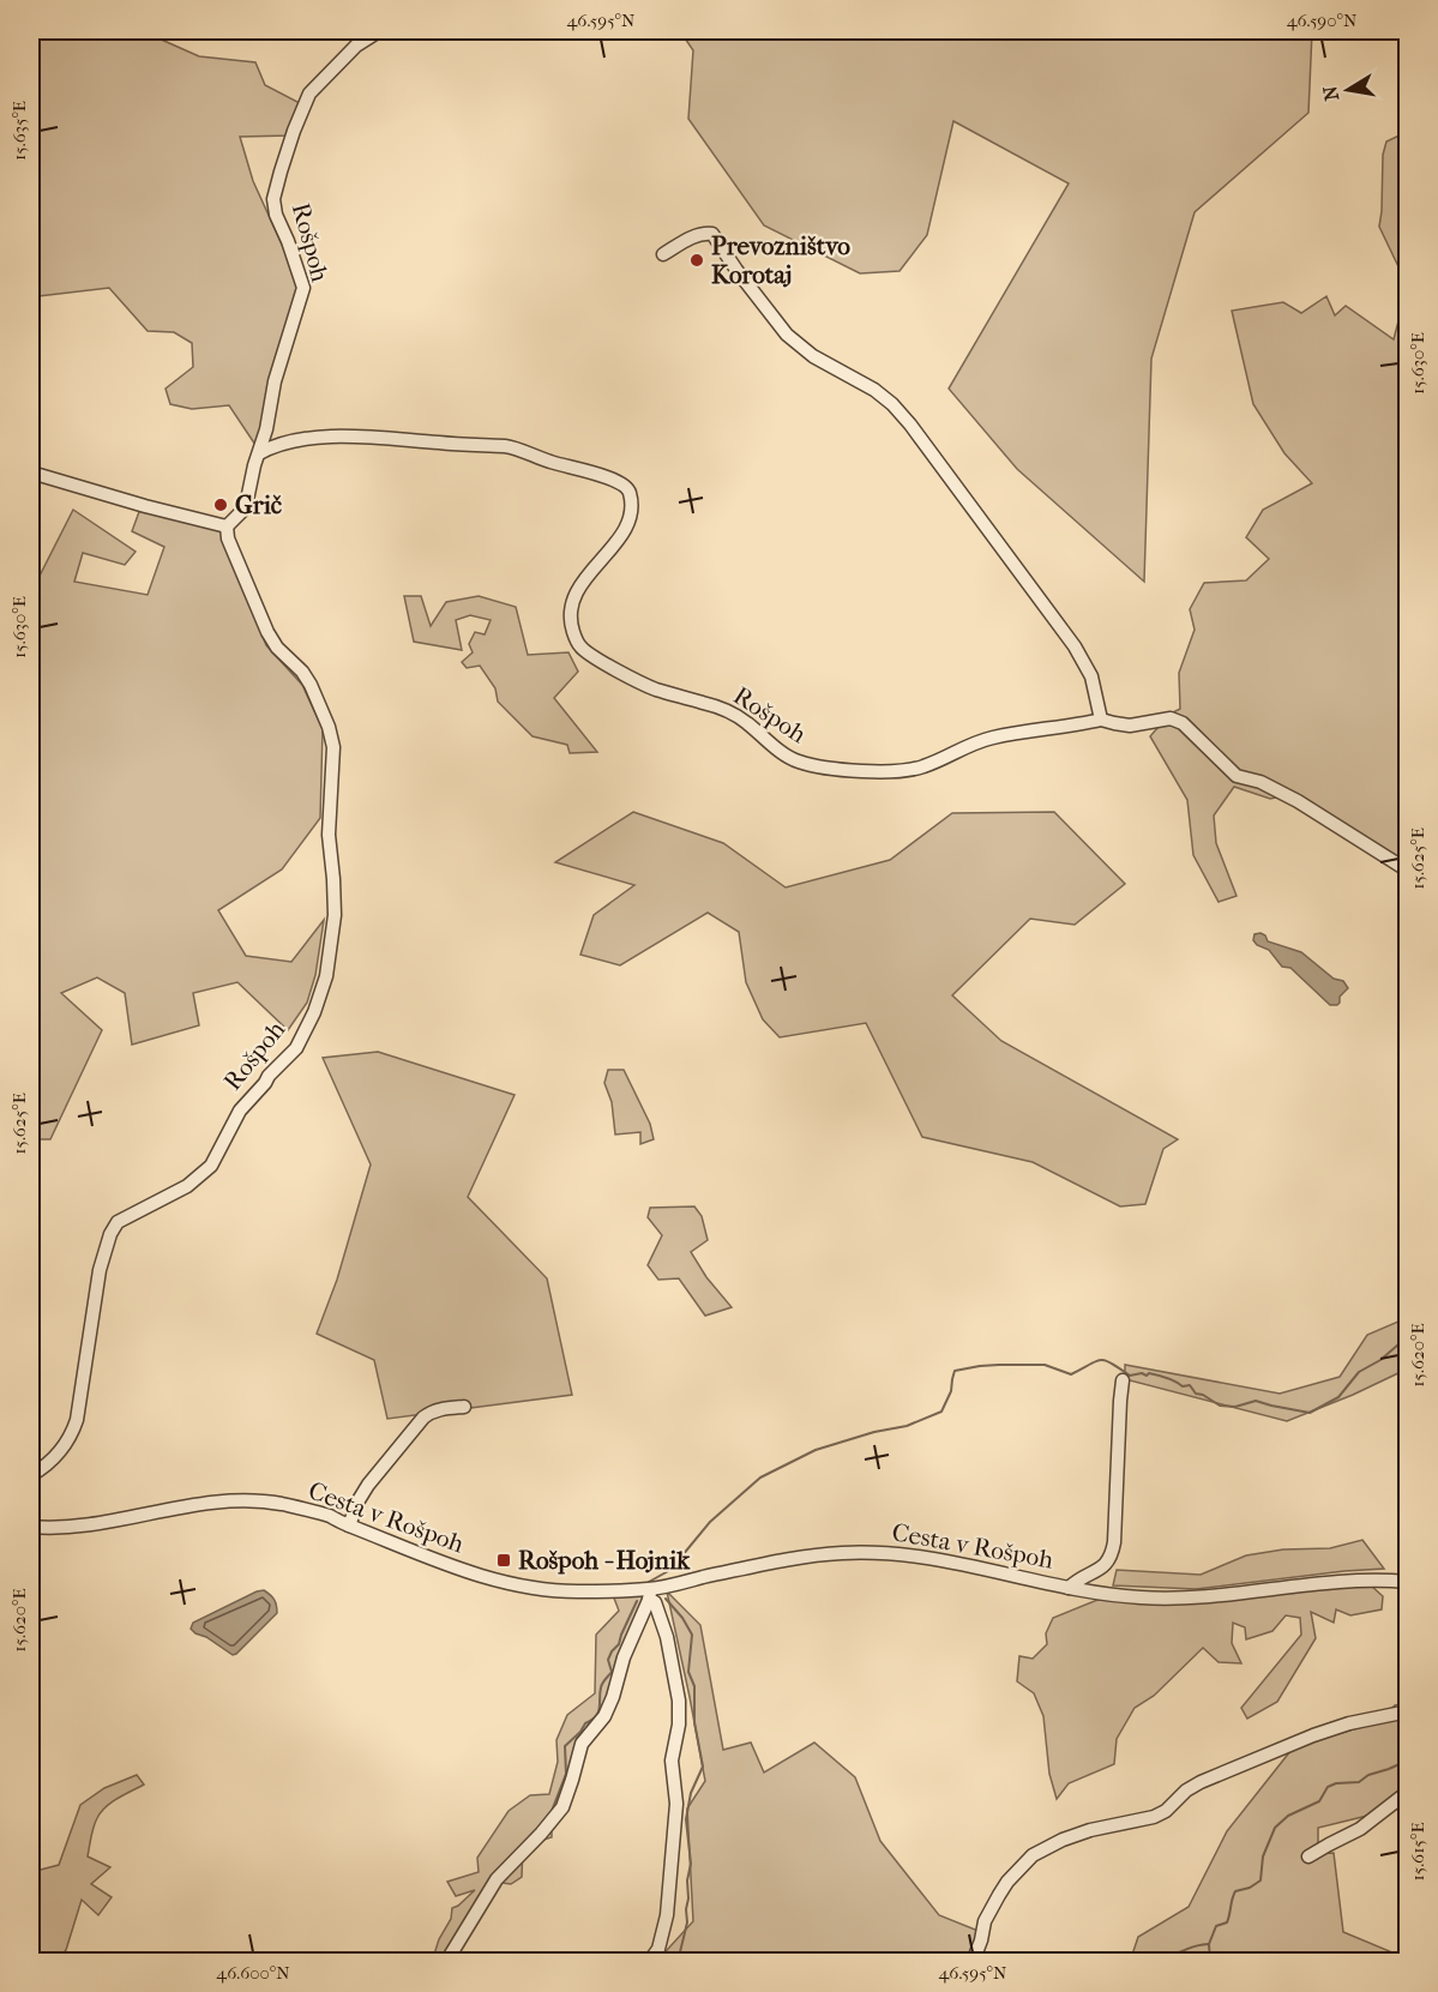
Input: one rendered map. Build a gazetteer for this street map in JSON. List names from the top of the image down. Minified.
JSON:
{"streets":{"street":["Rošpoh","Cesta v Rošpoh"]},"places":{"other":["Prevozništvo Korotaj","Grič"],"transit":["Rošpoh - Hojnik"]},"north":"left","coordinates":["46.595°N","46.590°N","15.635°E","15.630°E","15.625°E","15.620°E","15.615°E","46.600°N"]}
